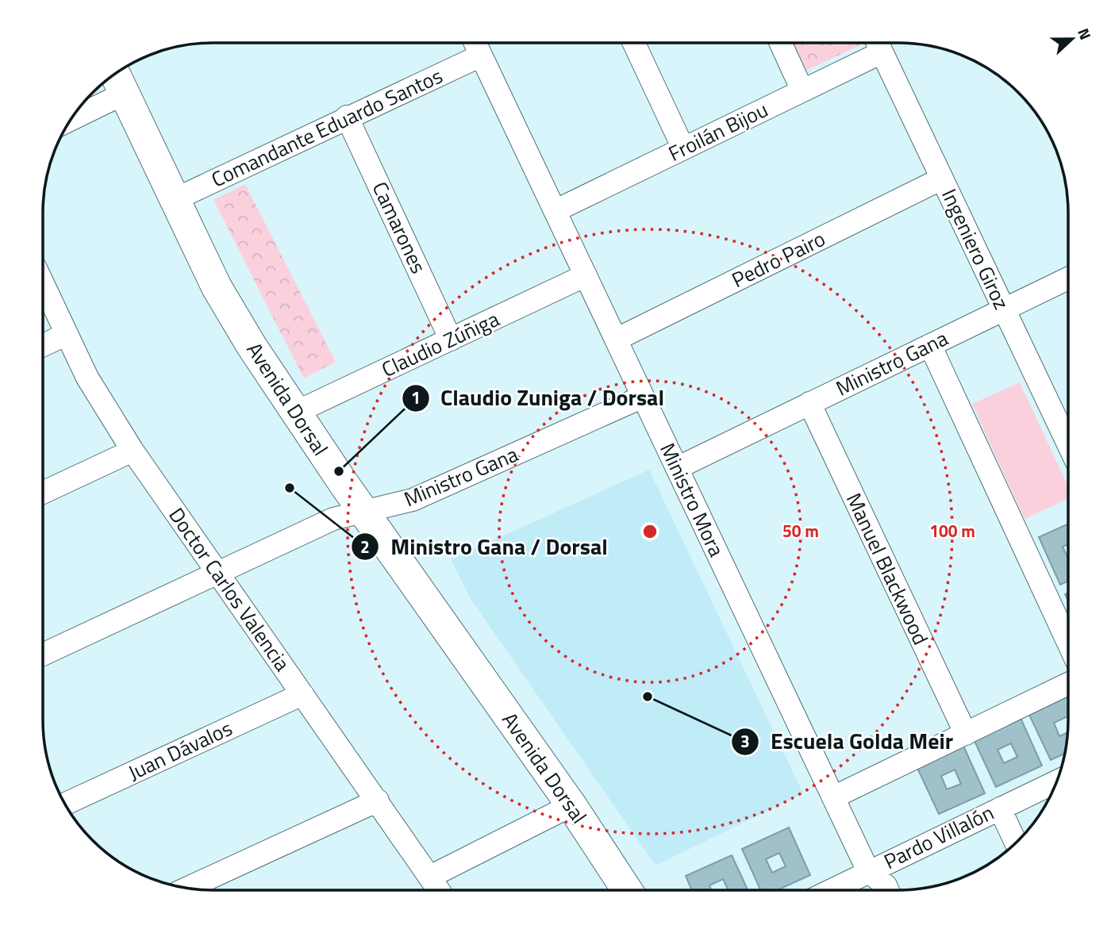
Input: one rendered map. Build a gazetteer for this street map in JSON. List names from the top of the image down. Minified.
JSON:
{"streets":{"street":["Comandante Eduardo Santos","Froilán Bijou","Camarones","Ingeniero Giroz","Pedro Pairo","Claudio Zúñiga","Ministro Gana","Avenida Dorsal","Ministro Mora","Manuel Blackwood","Doctor Carlos Valencia","Juan Dávalos","Pardo Villalón"]},"crossings":[["Comandante Eduardo Santos","Camarones"],["Comandante Eduardo Santos","Avenida Dorsal"],["Comandante Eduardo Santos","Ministro Mora"],["Froilán Bijou","Ministro Mora"],["Camarones","Claudio Zúñiga"],["Ingeniero Giroz","Pedro Pairo"],["Ingeniero Giroz","Ministro Gana"],["Pedro Pairo","Ministro Mora"],["Claudio Zúñiga","Avenida Dorsal"],["Claudio Zúñiga","Ministro Mora"],["Ministro Gana","Avenida Dorsal"],["Ministro Gana","Ministro Mora"],["Ministro Gana","Manuel Blackwood"],["Ministro Gana","Doctor Carlos Valencia"],["Ministro Mora","Pardo Villalón"],["Doctor Carlos Valencia","Juan Dávalos"]],"places":["Claudio Zuniga / Dorsal","Ministro Gana / Dorsal","Escuela Golda Meir"],"north":"right","rings":["50 m","100 m"]}
